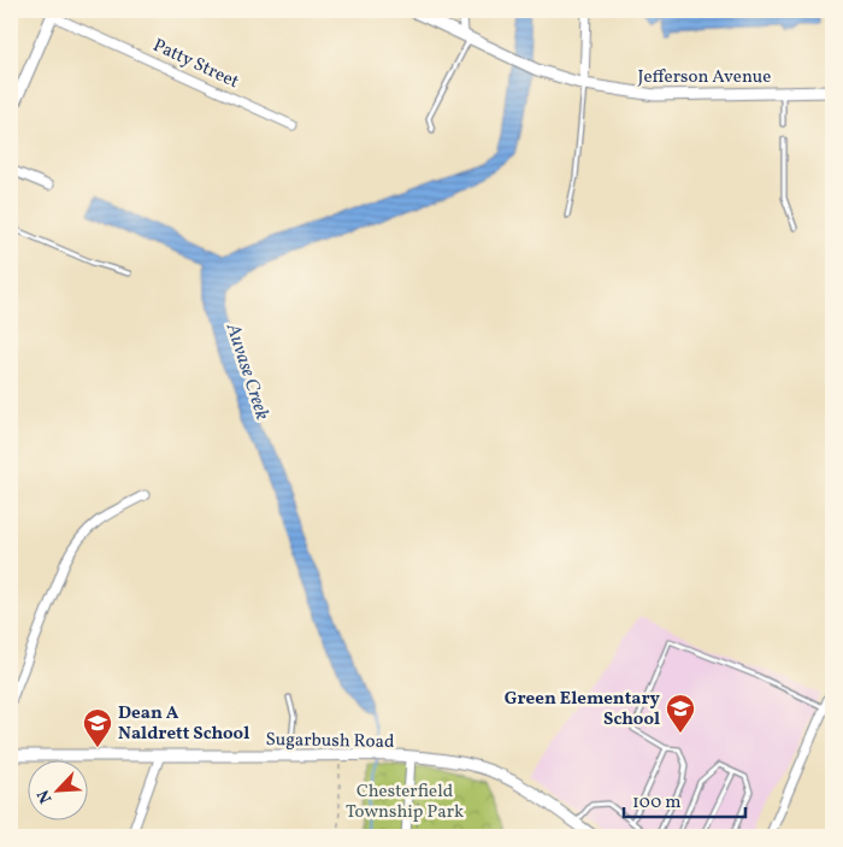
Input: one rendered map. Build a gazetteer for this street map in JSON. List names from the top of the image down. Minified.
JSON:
{"streets":{"street":["Patty Street","Jefferson Avenue","Sugarbush Road"]},"water":["Auvase Creek"],"parks":["Chesterfield Township Park"],"places":{"school or university":["Green Elementary School","Dean A Naldrett School"]},"scale_bar":"100 m","north":"bottom left"}
